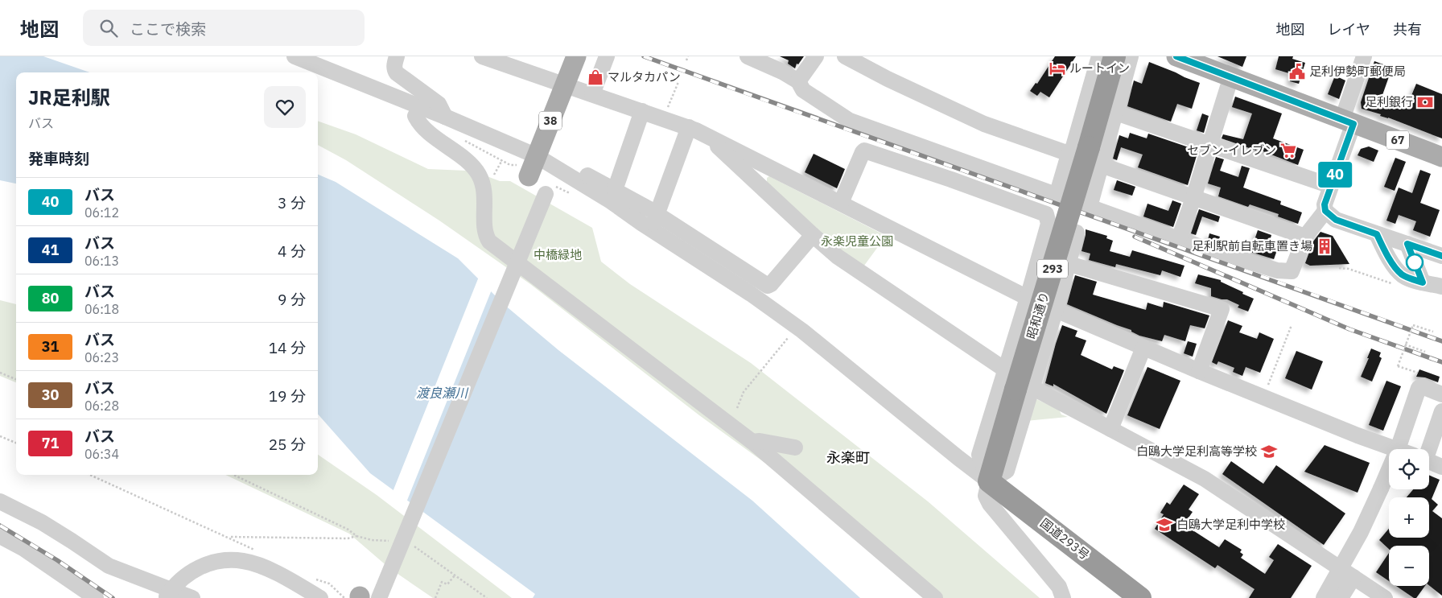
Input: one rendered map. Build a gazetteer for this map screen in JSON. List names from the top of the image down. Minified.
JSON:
{"streets":{"highway":["293","昭和通り","国道293号"],"main road":["38","67"]},"crossings":[["昭和通り","国道293号"]],"districts":["永楽町"],"water":["渡良瀬川"],"parks":["永楽児童公園","中橋緑地"],"places":{"hotel":["ルートイン"],"public building":["足利伊勢町郵便局"],"shop":["マルタカパン"],"bank":["足利銀行"],"supermarket":["セブン-イレブン"],"building":["足利駅前自転車置き場"],"school or university":["白鴎大学足利高等学校","白鴎大学足利中学校"]},"lines":["bus line 40"],"page":{"header":"地図","search":"ここで検索","nav":["地図","レイヤ","共有"],"on_map":"40","heading":[["JR足利駅","バス"],"発車時刻"],"list":[{"mark":"40","name":"バス","note":"06:12","value":"3 分"},{"mark":"41","name":"バス","note":"06:13","value":"4 分"},{"mark":"80","name":"バス","note":"06:18","value":"9 分"},{"mark":"31","name":"バス","note":"06:23","value":"14 分"},{"mark":"30","name":"バス","note":"06:28","value":"19 分"},{"mark":"71","name":"バス","note":"06:34","value":"25 分"}],"map_buttons":["+","−"]}}
